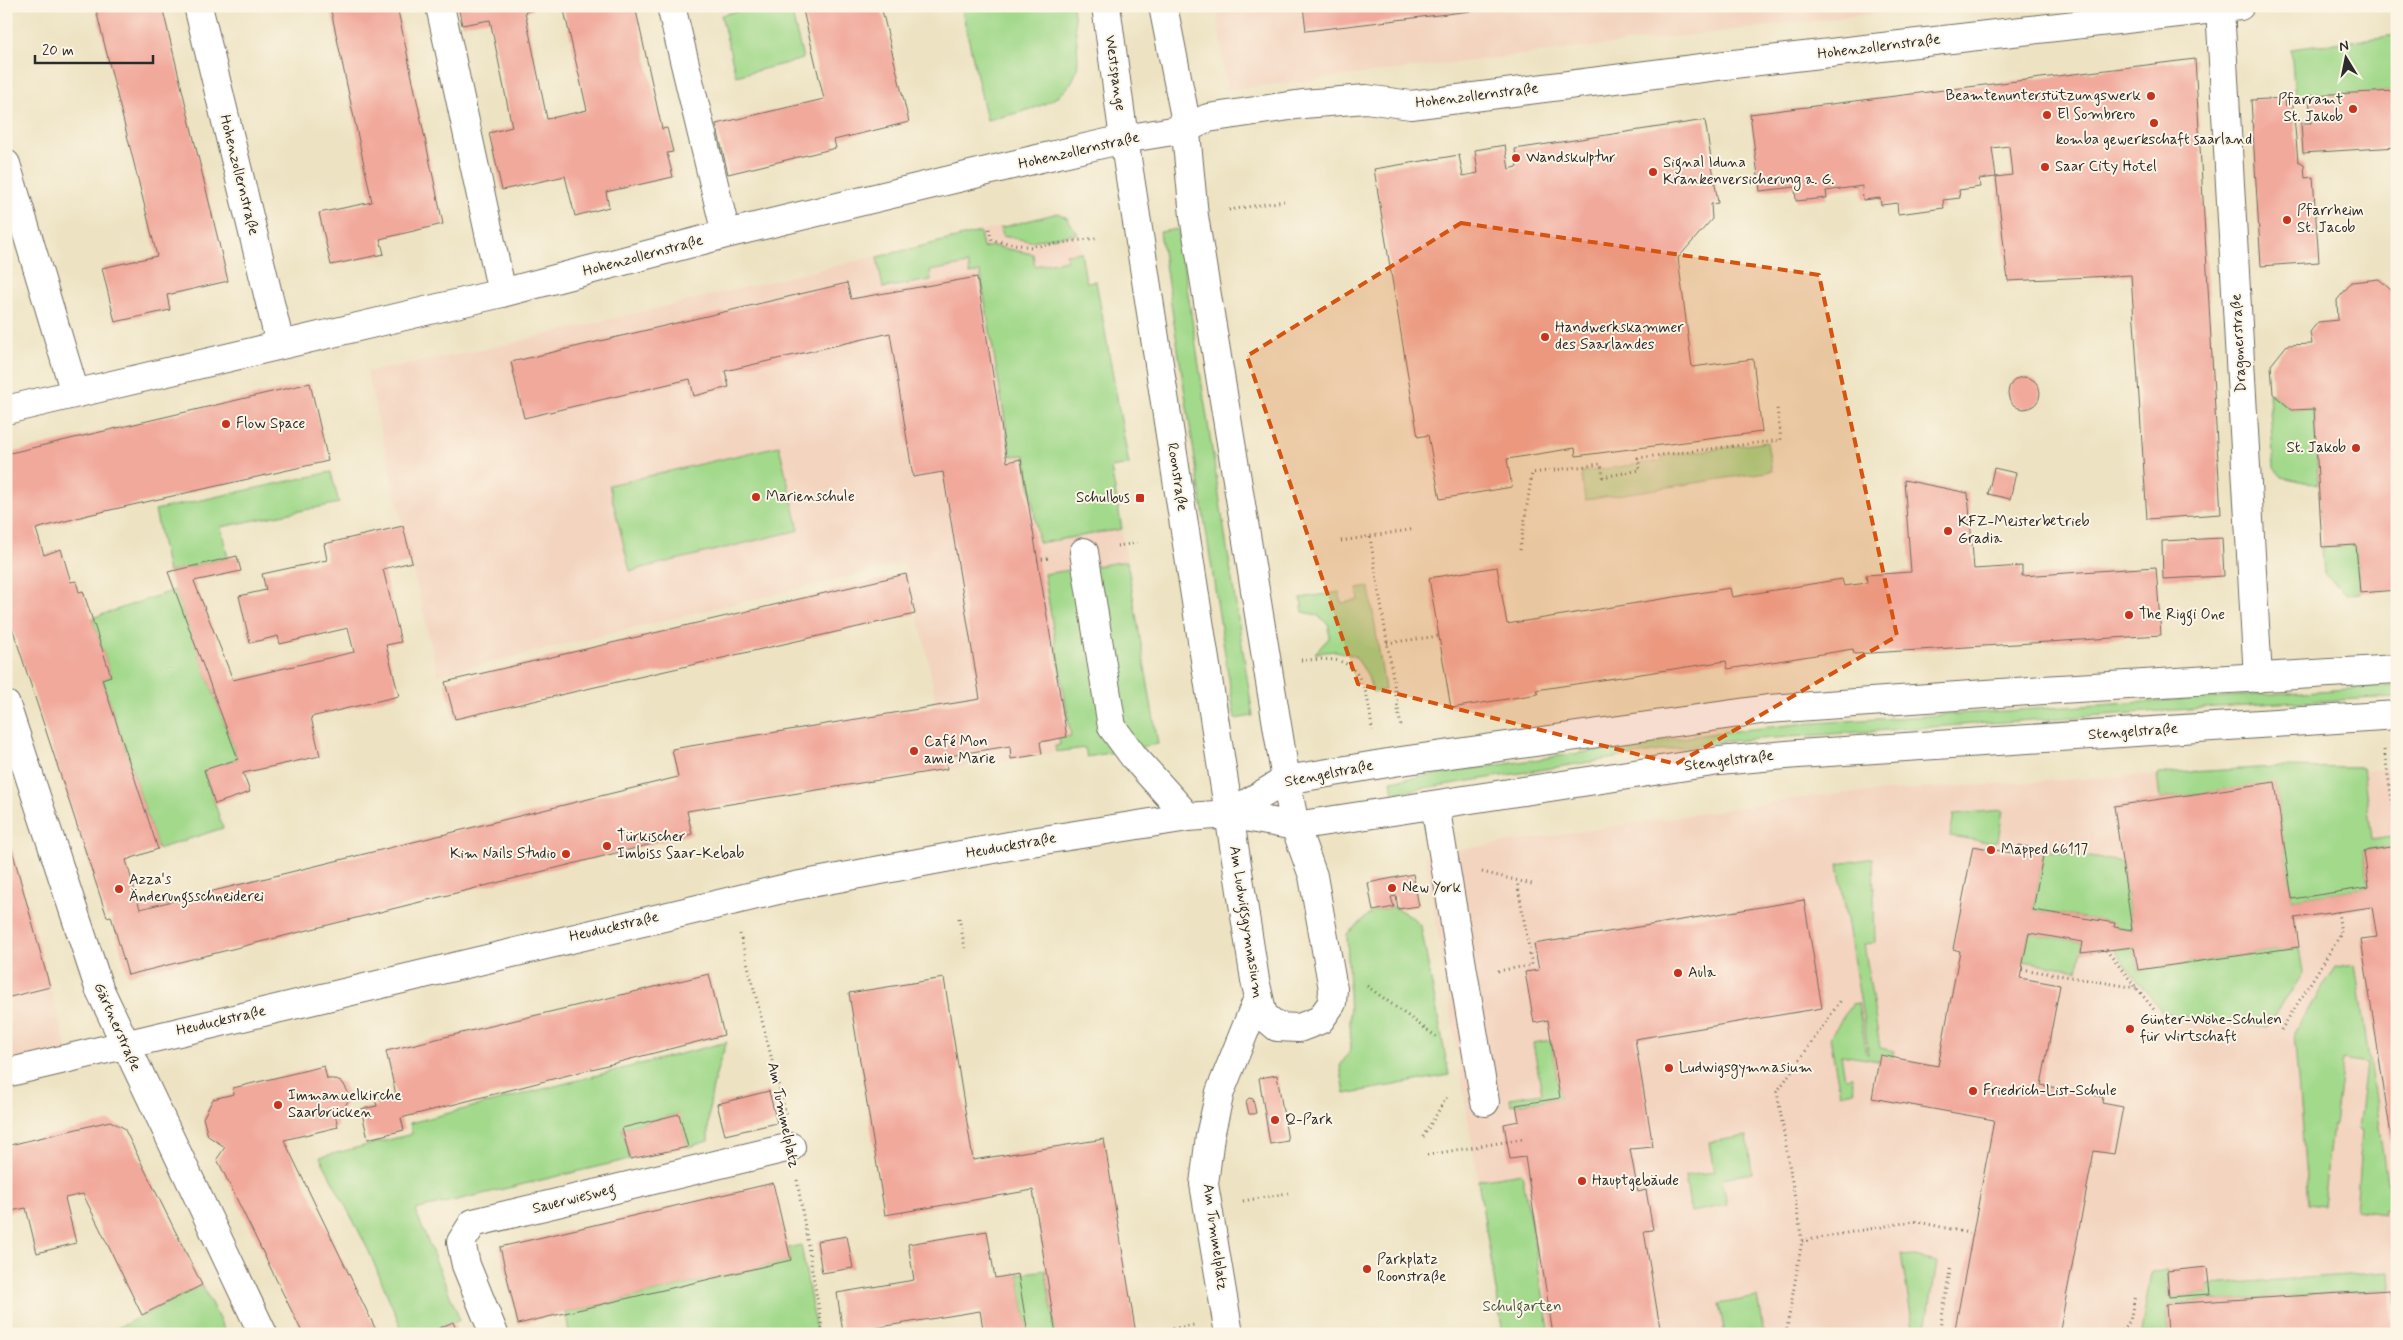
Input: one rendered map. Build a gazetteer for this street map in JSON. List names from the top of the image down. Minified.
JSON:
{"streets":{"street":["Hohenzollernstraße","Westspange","Dragonerstraße","Roonstraße","Stengelstraße","Heuduckstraße","Am Ludwigsgymnasium","Gärtnerstraße","Am Tummelplatz","Sauerwiesweg"]},"crossings":[["Hohenzollernstraße","Westspange"],["Hohenzollernstraße","Dragonerstraße"],["Hohenzollernstraße","Roonstraße"],["Westspange","Roonstraße"],["Dragonerstraße","Stengelstraße"],["Roonstraße","Stengelstraße"],["Roonstraße","Heuduckstraße"],["Roonstraße","Am Ludwigsgymnasium"],["Stengelstraße","Heuduckstraße"],["Stengelstraße","Am Ludwigsgymnasium"],["Heuduckstraße","Am Ludwigsgymnasium"],["Heuduckstraße","Gärtnerstraße"],["Heuduckstraße","Am Tummelplatz"],["Am Ludwigsgymnasium","Am Tummelplatz"],["Am Tummelplatz","Sauerwiesweg"]],"parks":["Schulgarten"],"places":{"other":["Beamtenunterstützungswerk","Pfarramt St. Jakob","El Sombrero","komba gewerkschaft saarland","Wandskulptur","Saar City Hotel","Signal Iduna Krankenversicherung a. G.","Pfarrheim St. Jacob","Handwerkskammer des Saarlandes","Flow Space","St. Jakob","Marienschule","KFZ-Meisterbetrieb Gradia","The Riggi One","Café Mon amie Marie","Türkischer Imbiss Saar-Kebab","Mapped 66117","Kim Nails Studio","New York","Azza's Änderungsschneiderei","Aula","Günter-Wöhe-Schulen für Wirtschaft","Ludwigsgymnasium","Friedrich-List-Schule","Immanuelkirche Saarbrücken","Q-Park","Hauptgebäude","Parkplatz Roonstraße"],"transit":["Schulbus"]},"scale_bar":"20 m","north":"top"}
